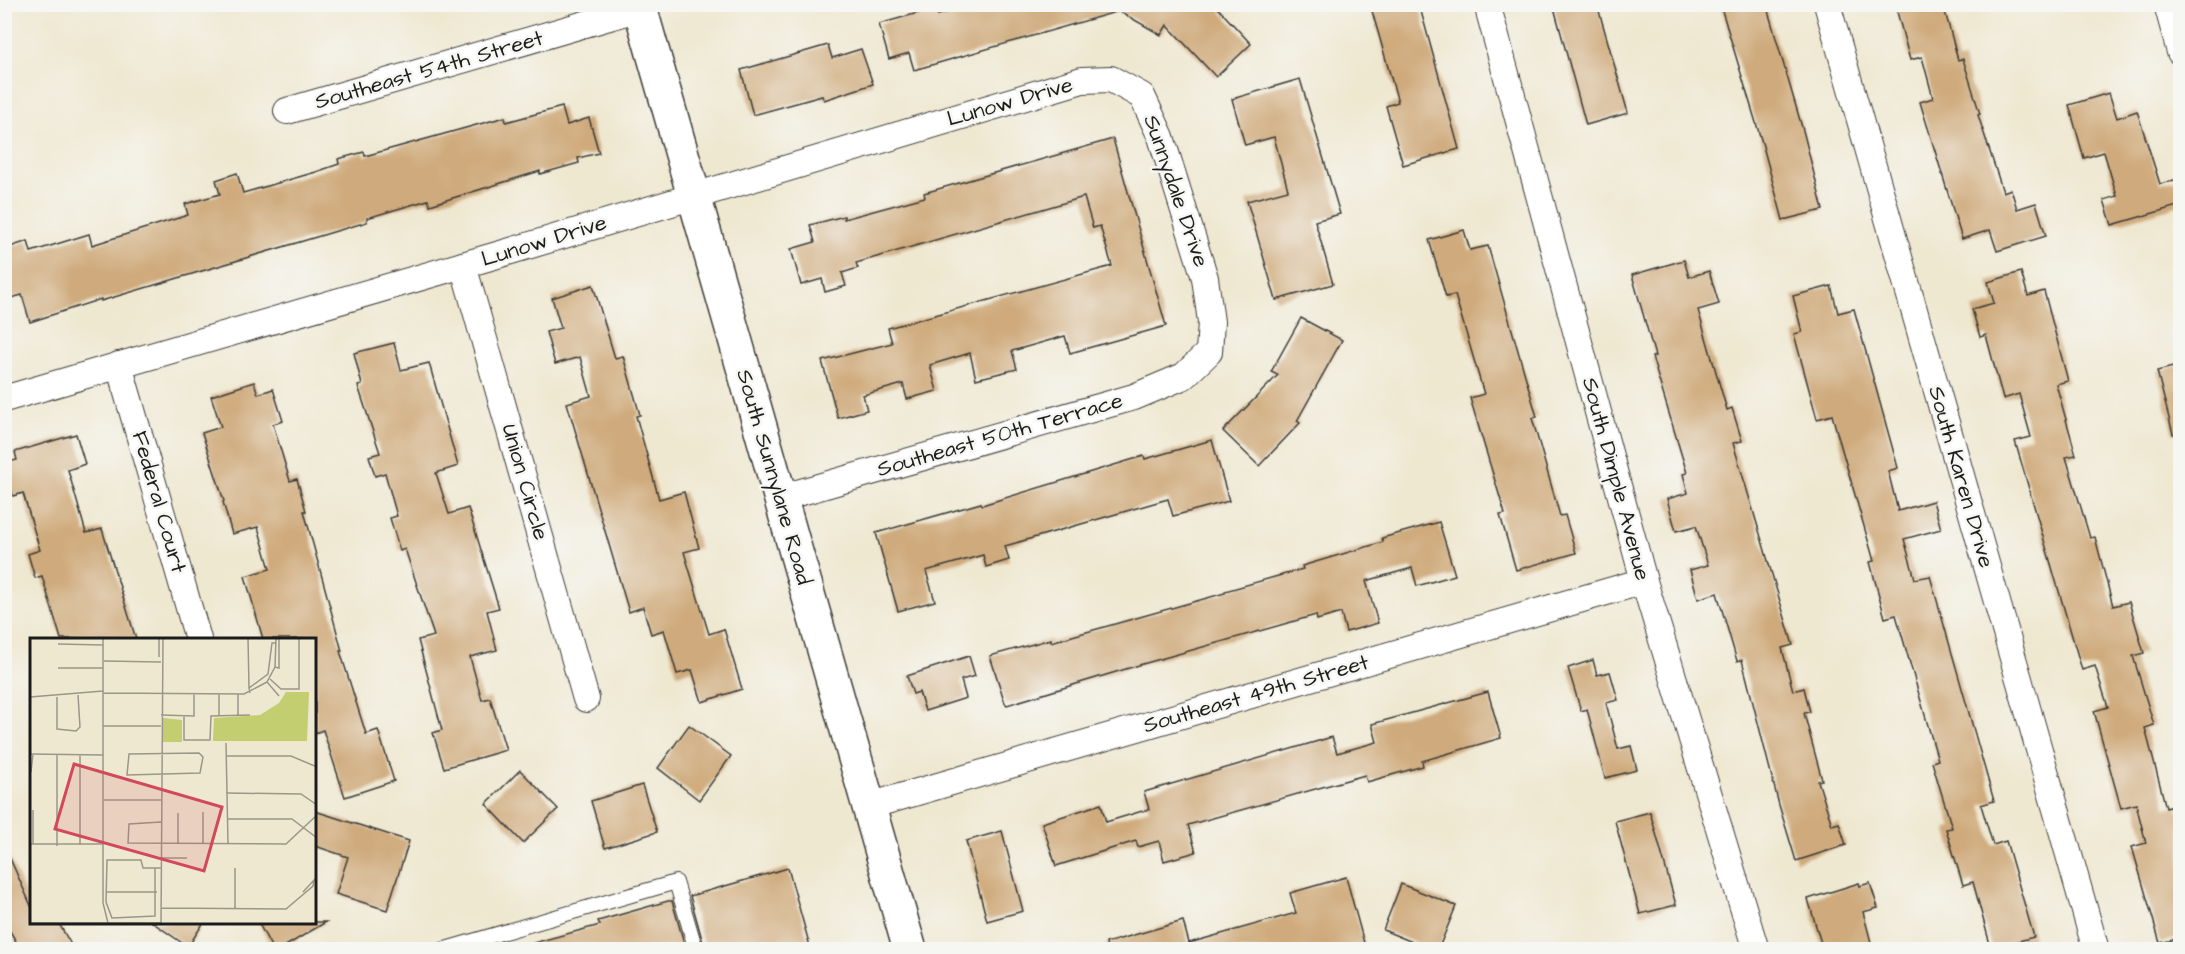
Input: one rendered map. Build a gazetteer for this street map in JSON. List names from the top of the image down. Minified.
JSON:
{"streets":{"main road":["South Sunnylane Road"],"street":["Southeast 54th Street","Lunow Drive","Sunnydale Drive","Southeast 50th Terrace","South Karen Drive","South Dimple Avenue","Union Circle","Federal Court","Southeast 49th Street"]},"crossings":[["Southeast 54th Street","South Sunnylane Road"],["Lunow Drive","Sunnydale Drive"],["Lunow Drive","South Sunnylane Road"],["Lunow Drive","Union Circle"],["Lunow Drive","Federal Court"],["Sunnydale Drive","Southeast 50th Terrace"],["Southeast 50th Terrace","South Sunnylane Road"],["South Sunnylane Road","Southeast 49th Street"],["South Dimple Avenue","Southeast 49th Street"]]}
